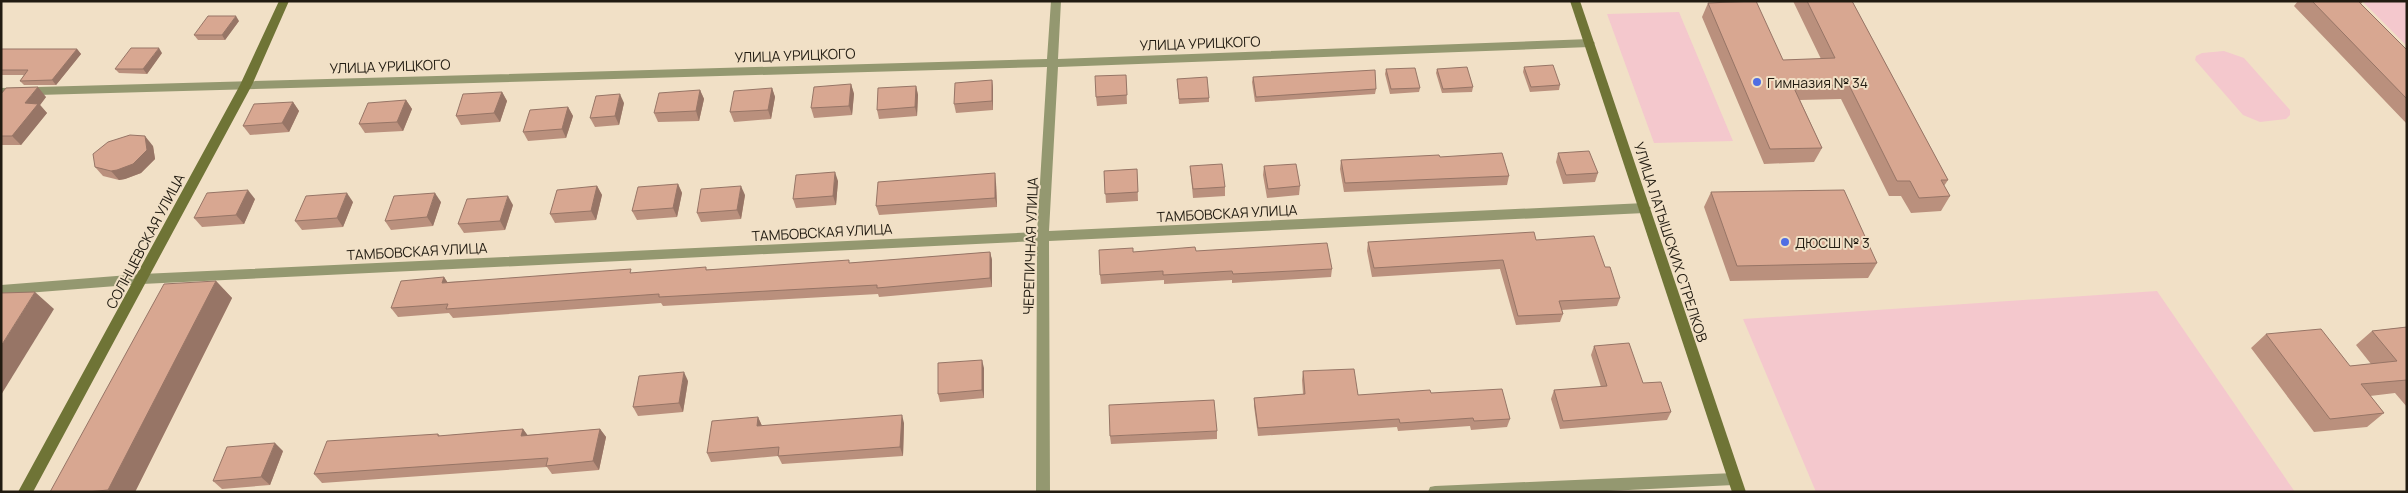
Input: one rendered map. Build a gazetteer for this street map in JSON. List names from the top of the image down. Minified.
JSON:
{"streets":{"street":["УЛИЦА УРИЦКОГО","ТАМБОВСКАЯ УЛИЦА","СОЛНЦЕВСКАЯ УЛИЦА","УЛИЦА ЛАТЫШСКИХ СТРЕЛКОВ","ЧЕРЕПИЧНАЯ УЛИЦА"]},"crossings":[["УЛИЦА УРИЦКОГО","СОЛНЦЕВСКАЯ УЛИЦА"],["УЛИЦА УРИЦКОГО","УЛИЦА ЛАТЫШСКИХ СТРЕЛКОВ"],["УЛИЦА УРИЦКОГО","ЧЕРЕПИЧНАЯ УЛИЦА"],["ТАМБОВСКАЯ УЛИЦА","СОЛНЦЕВСКАЯ УЛИЦА"],["ТАМБОВСКАЯ УЛИЦА","УЛИЦА ЛАТЫШСКИХ СТРЕЛКОВ"],["ТАМБОВСКАЯ УЛИЦА","ЧЕРЕПИЧНАЯ УЛИЦА"]],"places":["Гимназия № 34","ДЮСШ № 3"]}
